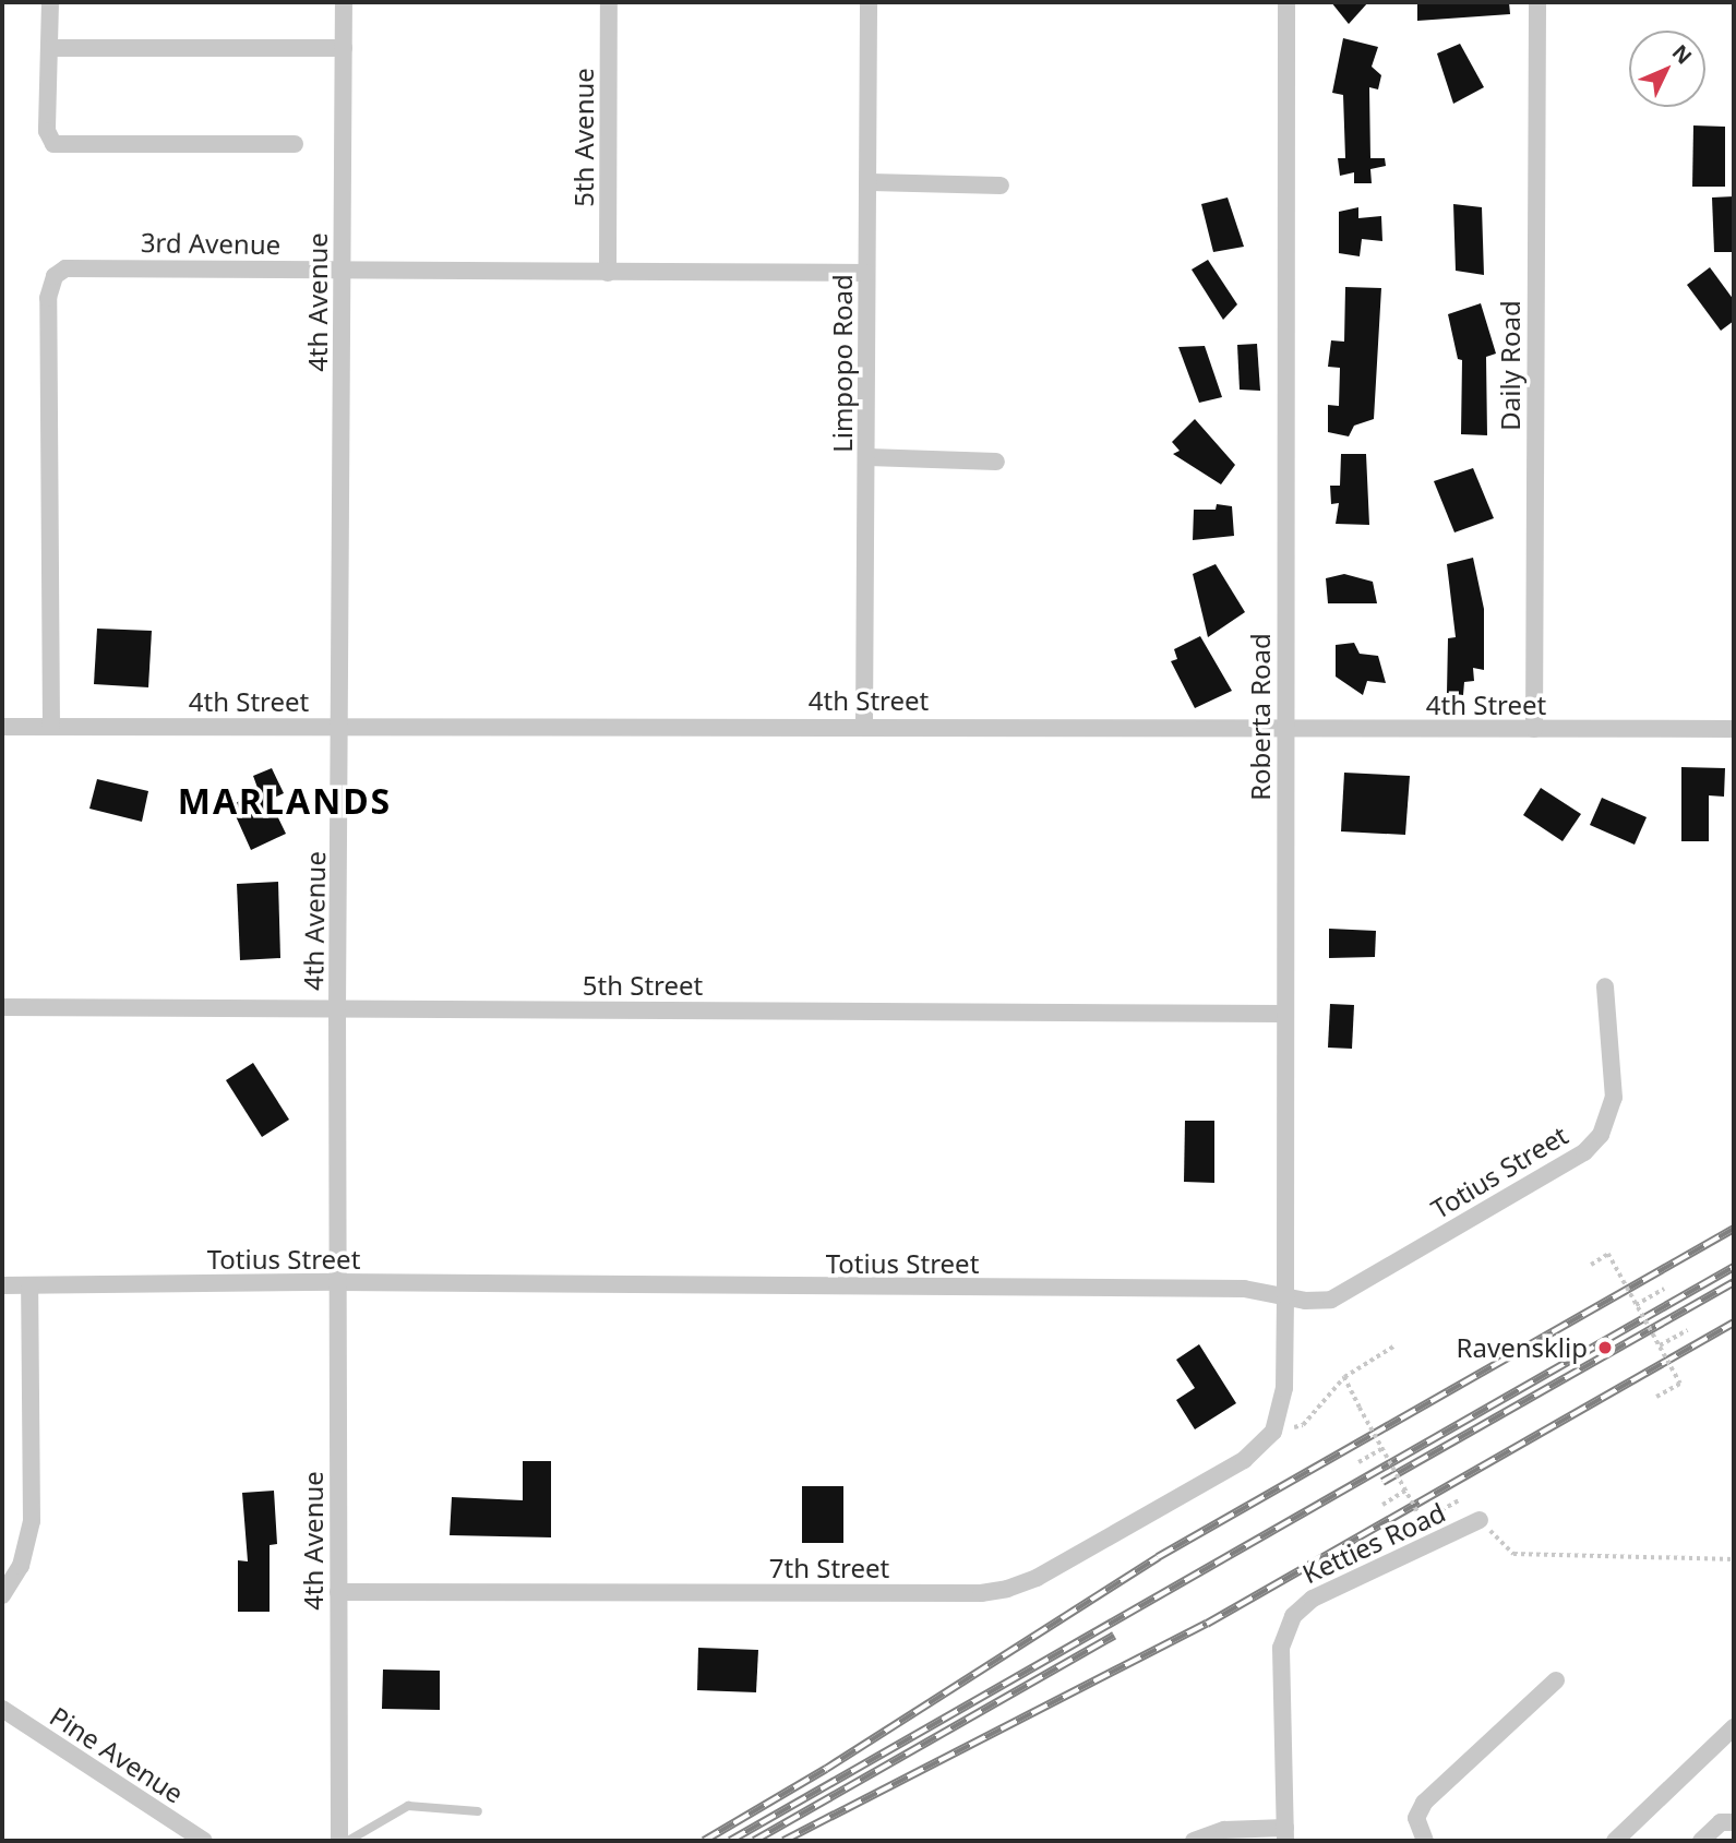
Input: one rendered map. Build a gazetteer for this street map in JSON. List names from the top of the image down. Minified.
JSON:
{"streets":{"street":["5th Avenue","3rd Avenue","4th Avenue","Limpopo Road","Daily Road","4th Street","Roberta Road","5th Street","Totius Street","Ketties Road","7th Street","Pine Avenue"]},"crossings":[["5th Avenue","3rd Avenue"],["3rd Avenue","4th Avenue"],["3rd Avenue","Limpopo Road"],["3rd Avenue","4th Street"],["4th Avenue","4th Street"],["4th Avenue","5th Street"],["4th Avenue","Totius Street"],["4th Avenue","7th Street"],["Limpopo Road","4th Street"],["Daily Road","4th Street"],["4th Street","Roberta Road"],["Roberta Road","5th Street"],["Roberta Road","Totius Street"],["Roberta Road","7th Street"]],"districts":["MARLANDS"],"places":["Ravensklip"],"north":"top right"}
